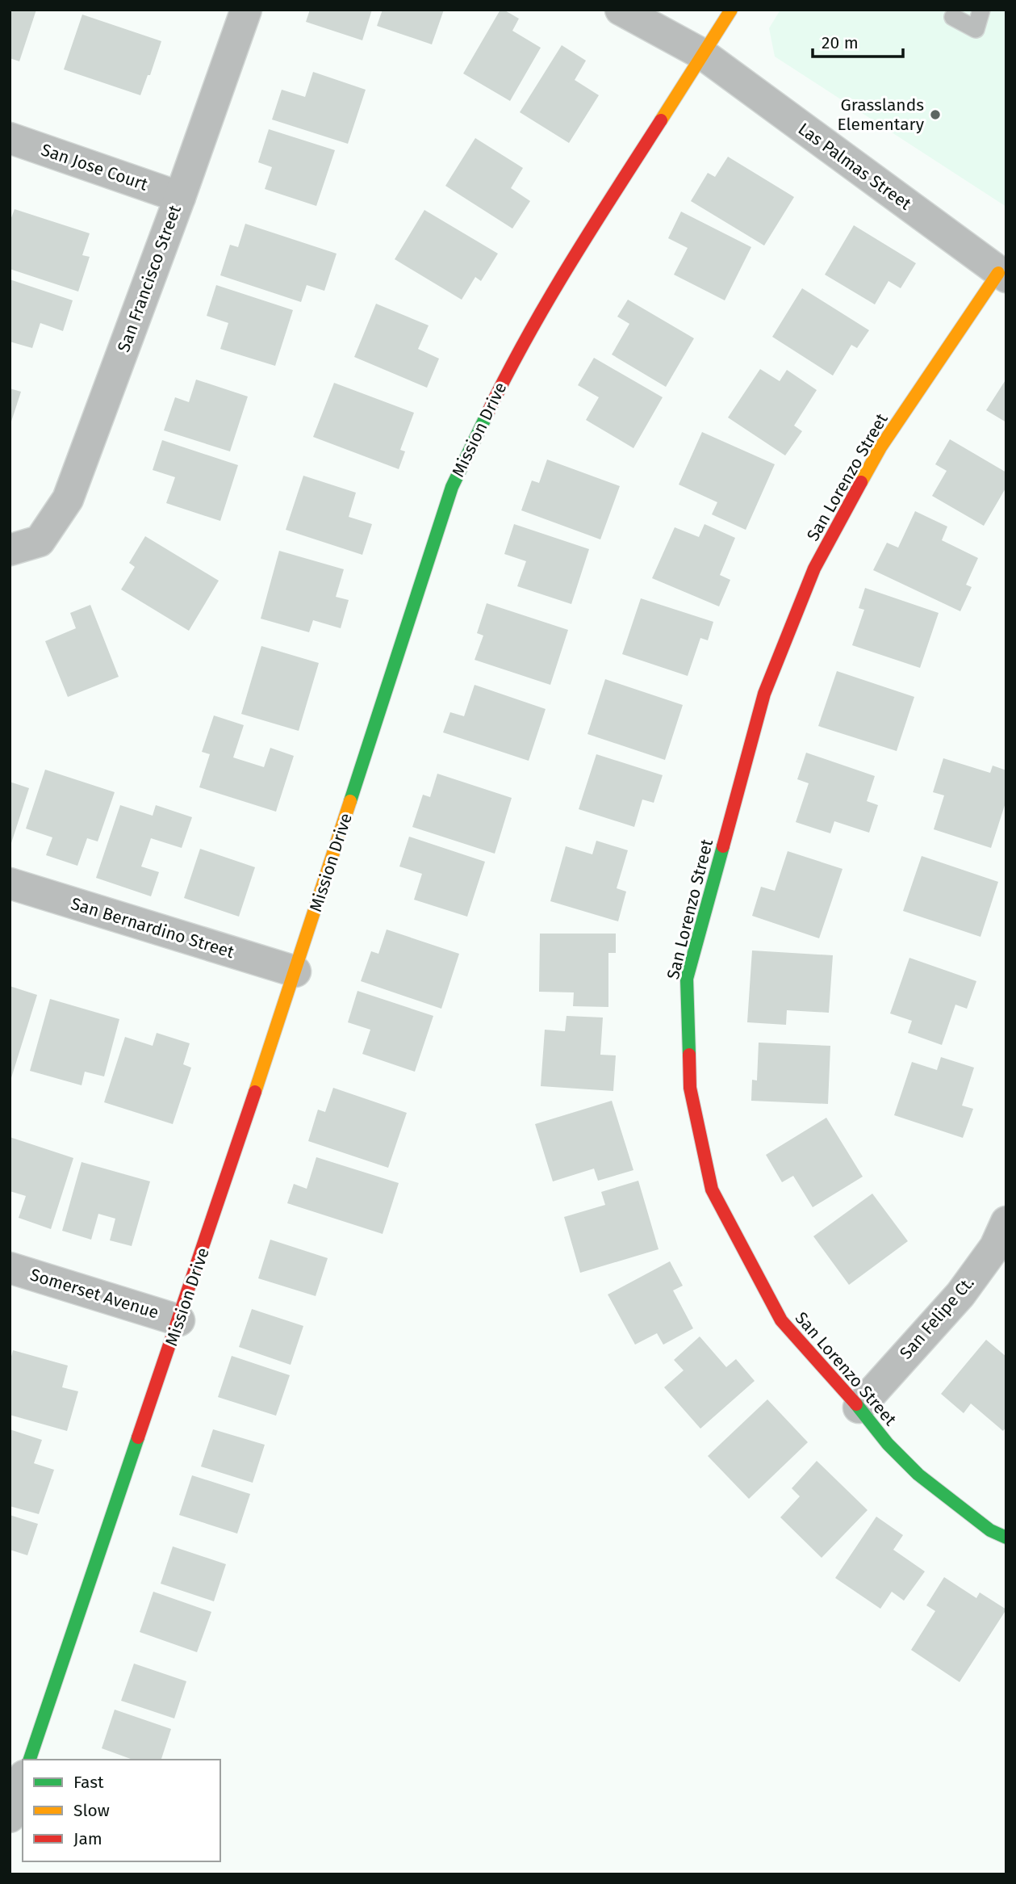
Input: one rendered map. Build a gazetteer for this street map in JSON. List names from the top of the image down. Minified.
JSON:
{"streets":{"street":["Las Palmas Street","San Jose Court","San Francisco Street","Mission Drive","San Lorenzo Street","San Bernardino Street","Somerset Avenue","San Felipe Ct."]},"crossings":[["Las Palmas Street","Mission Drive"],["Las Palmas Street","San Lorenzo Street"],["San Jose Court","San Francisco Street"],["Mission Drive","San Bernardino Street"],["Mission Drive","Somerset Avenue"],["San Lorenzo Street","San Felipe Ct."]],"places":["Grasslands Elementary"],"legend":["Fast","Slow","Jam"],"scale_bar":"20 m"}
